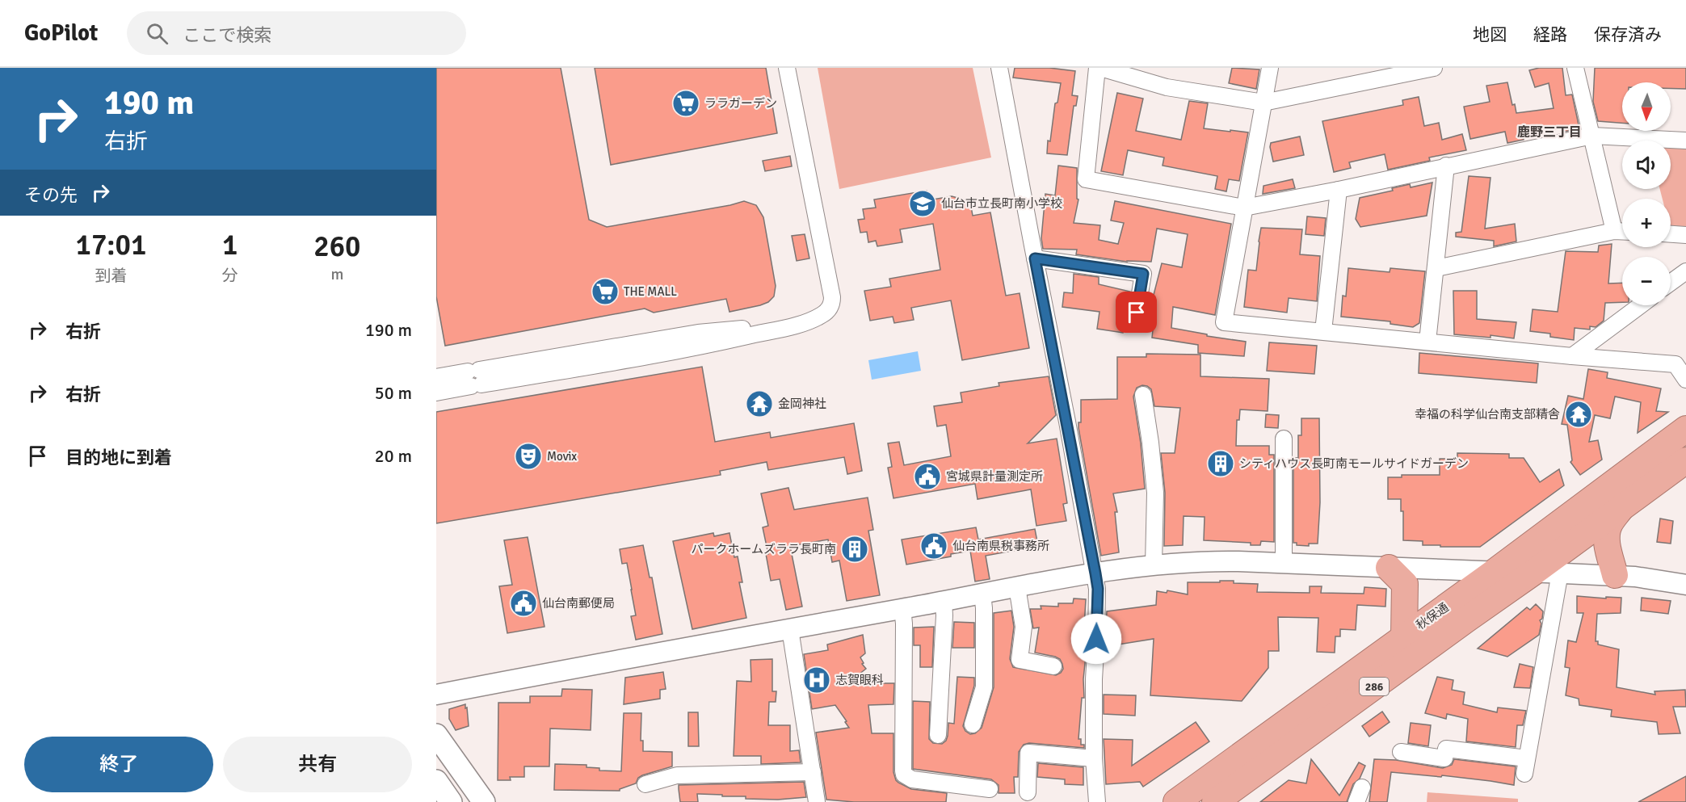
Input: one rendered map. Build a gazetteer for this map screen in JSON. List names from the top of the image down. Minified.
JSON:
{"streets":{"highway":["秋保通","286"]},"districts":["鹿野三丁目"],"places":{"supermarket":["ララガーデン","THE MALL"],"school or university":["仙台市立長町南小学校"],"temple":["金岡神社","幸福の科学仙台南支部精舎"],"theatre":["Movix"],"building":["シティハウス長町南モールサイドガーデン","パークホームズララ長町南"],"public building":["宮城県計量測定所","仙台南県税事務所","仙台南郵便局"],"hospital":["志賀眼科"]},"north":"bottom","page":{"header":"GoPilot","search":"ここで検索","nav":["地図","経路","保存済み"],"turn":["190 m","右折"],"map_buttons":["+","−"],"then":"その先","eta":["17:01","到着","1","分","260","m"],"list":[{"name":"右折","value":"190 m"},{"name":"右折","value":"50 m"},{"name":"目的地に到着","value":"20 m"}],"buttons":["終了","共有"]}}
